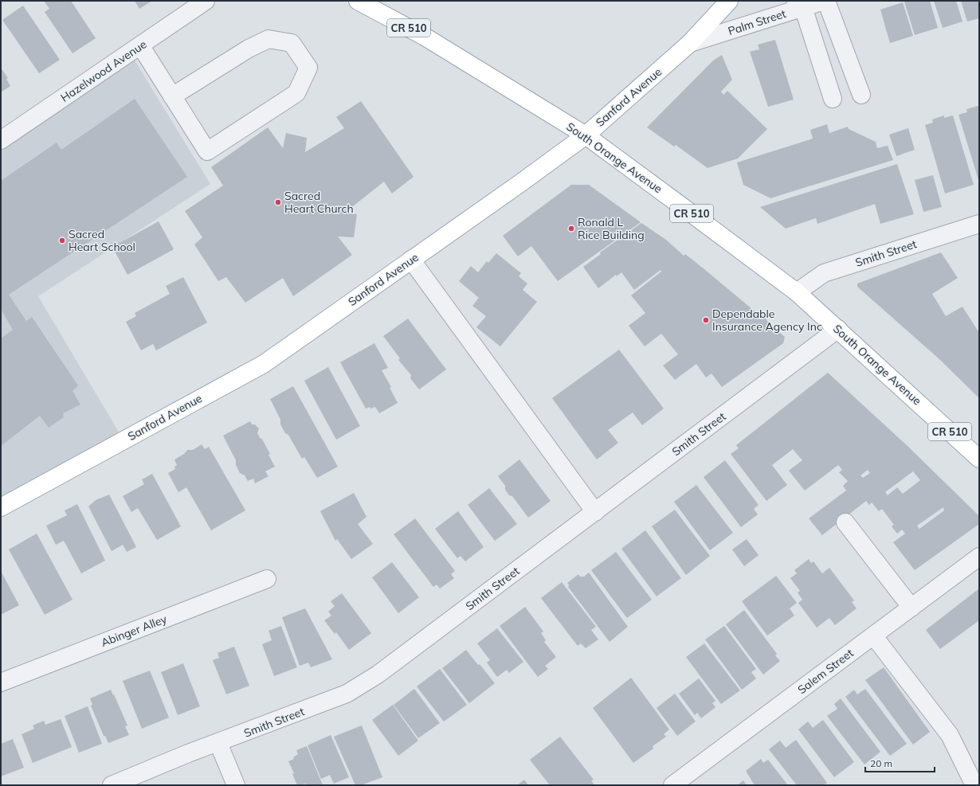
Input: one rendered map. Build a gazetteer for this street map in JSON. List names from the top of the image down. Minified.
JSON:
{"streets":{"main road":["CR 510","Sanford Avenue","South Orange Avenue"],"street":["Palm Street","Hazelwood Avenue","Smith Street","Abinger Alley","Salem Street"]},"crossings":[["Palm Street","Sanford Avenue"],["Sanford Avenue","South Orange Avenue"],["South Orange Avenue","Smith Street"]],"places":["Sacred Heart Church","Ronald L Rice Building","Sacred Heart School","Dependable Insurance Agency Inc"],"scale_bar":"20 m"}
